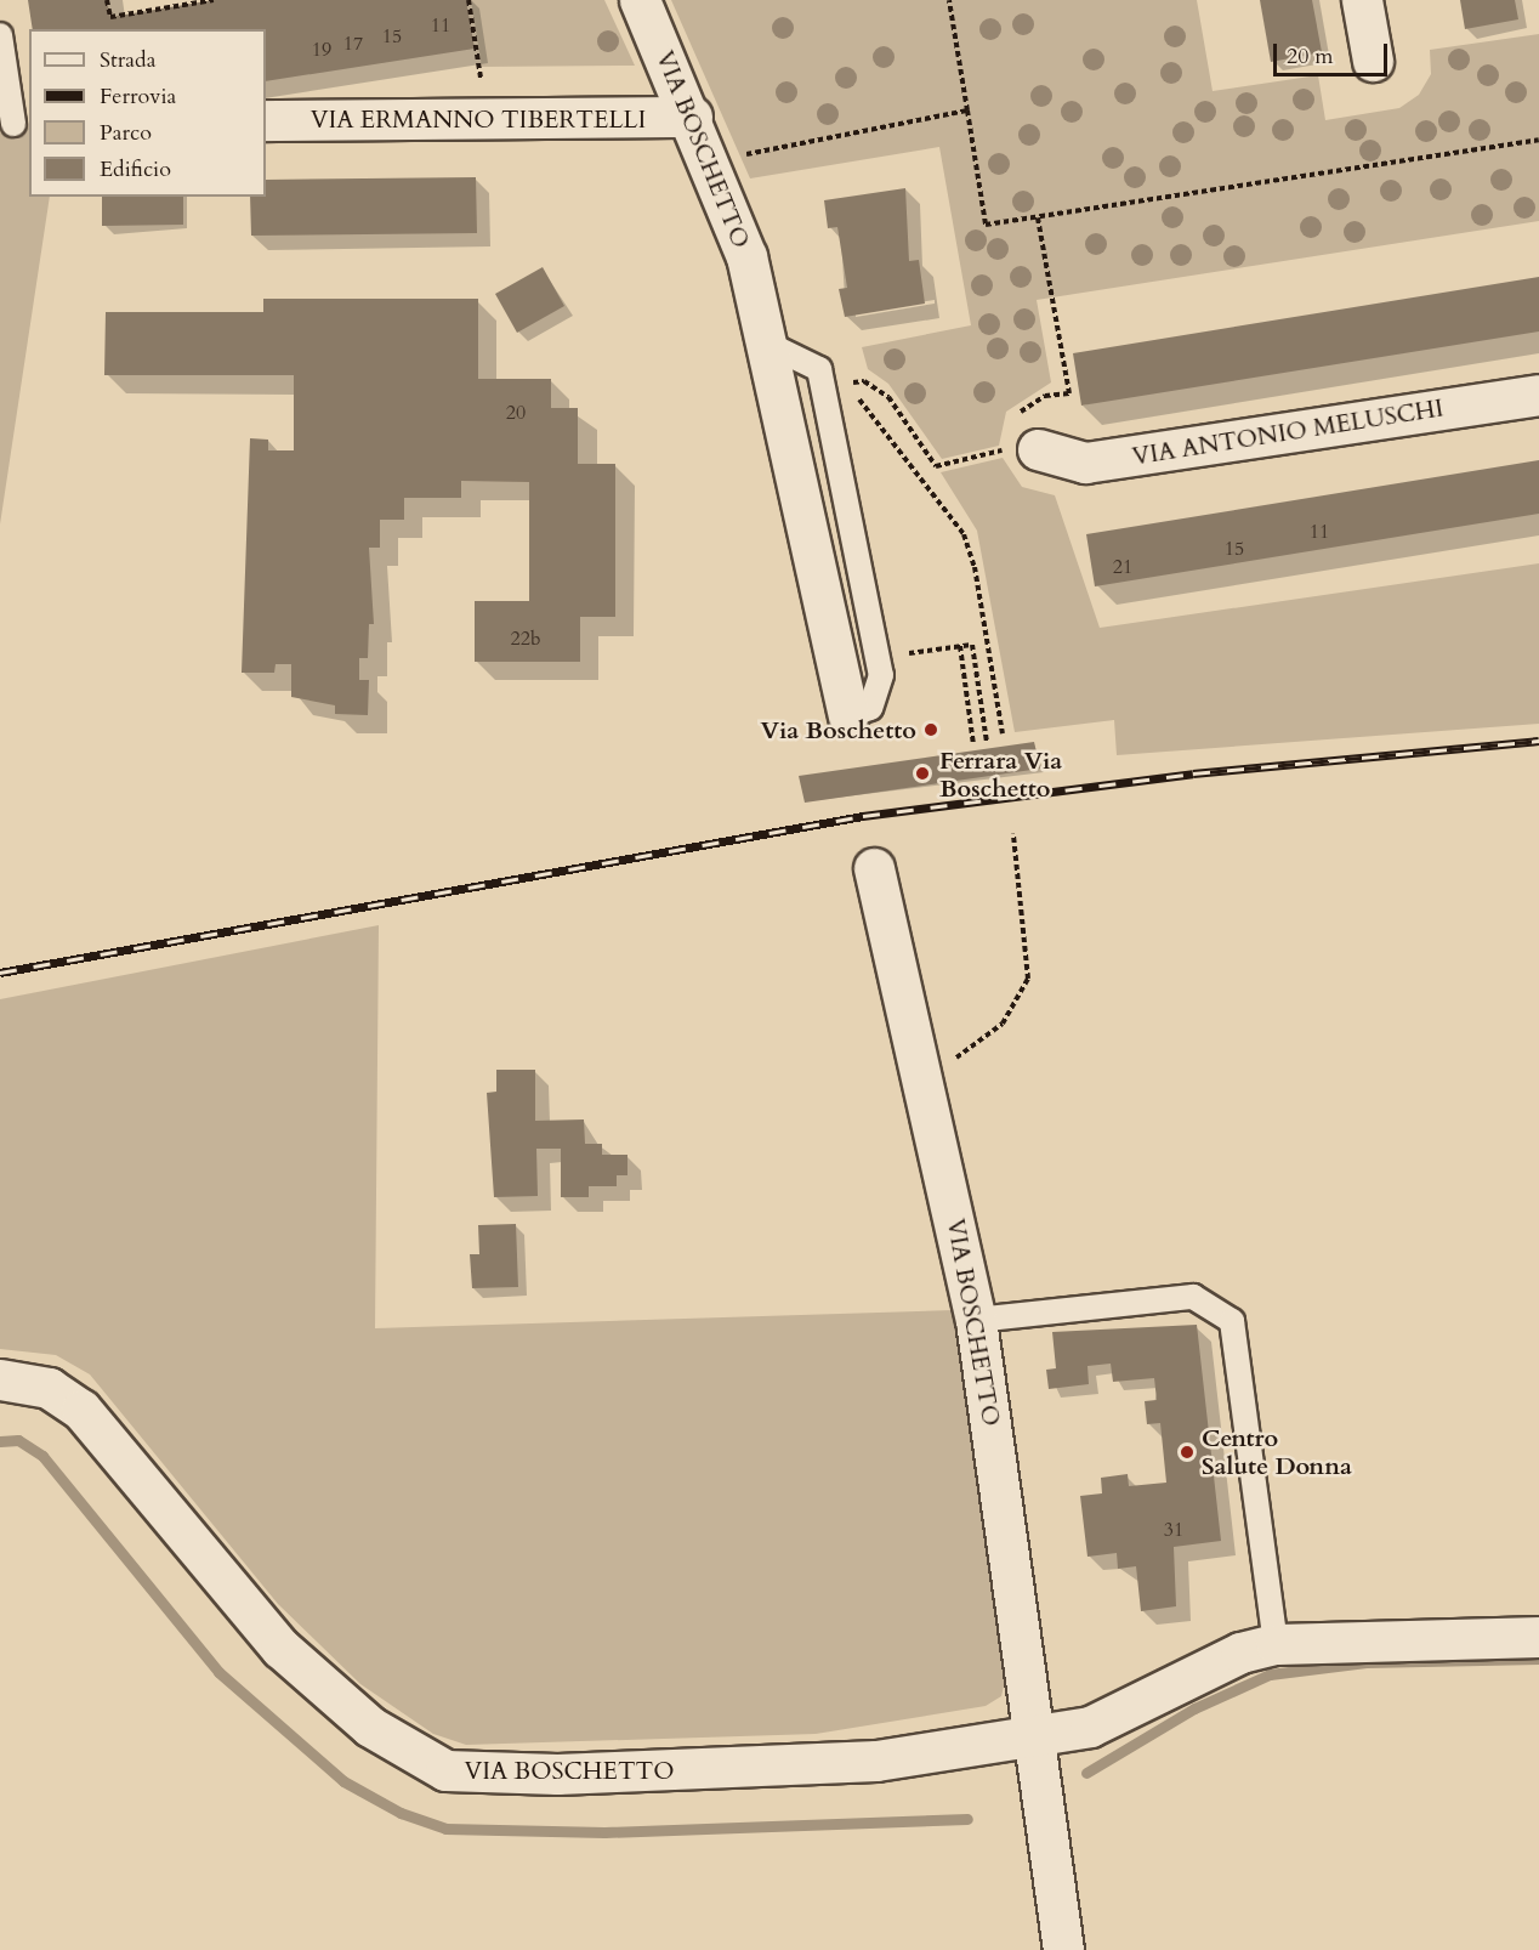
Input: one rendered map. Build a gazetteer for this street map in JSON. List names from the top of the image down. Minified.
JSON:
{"streets":{"street":["VIA ERMANNO TIBERTELLI","VIA BOSCHETTO","VIA ANTONIO MELUSCHI"]},"crossings":[["VIA ERMANNO TIBERTELLI","VIA BOSCHETTO"]],"places":["Via Boschetto","Ferrara Via Boschetto","Centro Salute Donna"],"house_numbers":["11","15","17","19","20","11","15","21","22b","31"],"legend":["Strada","Ferrovia","Parco","Edificio"],"scale_bar":"20 m"}
